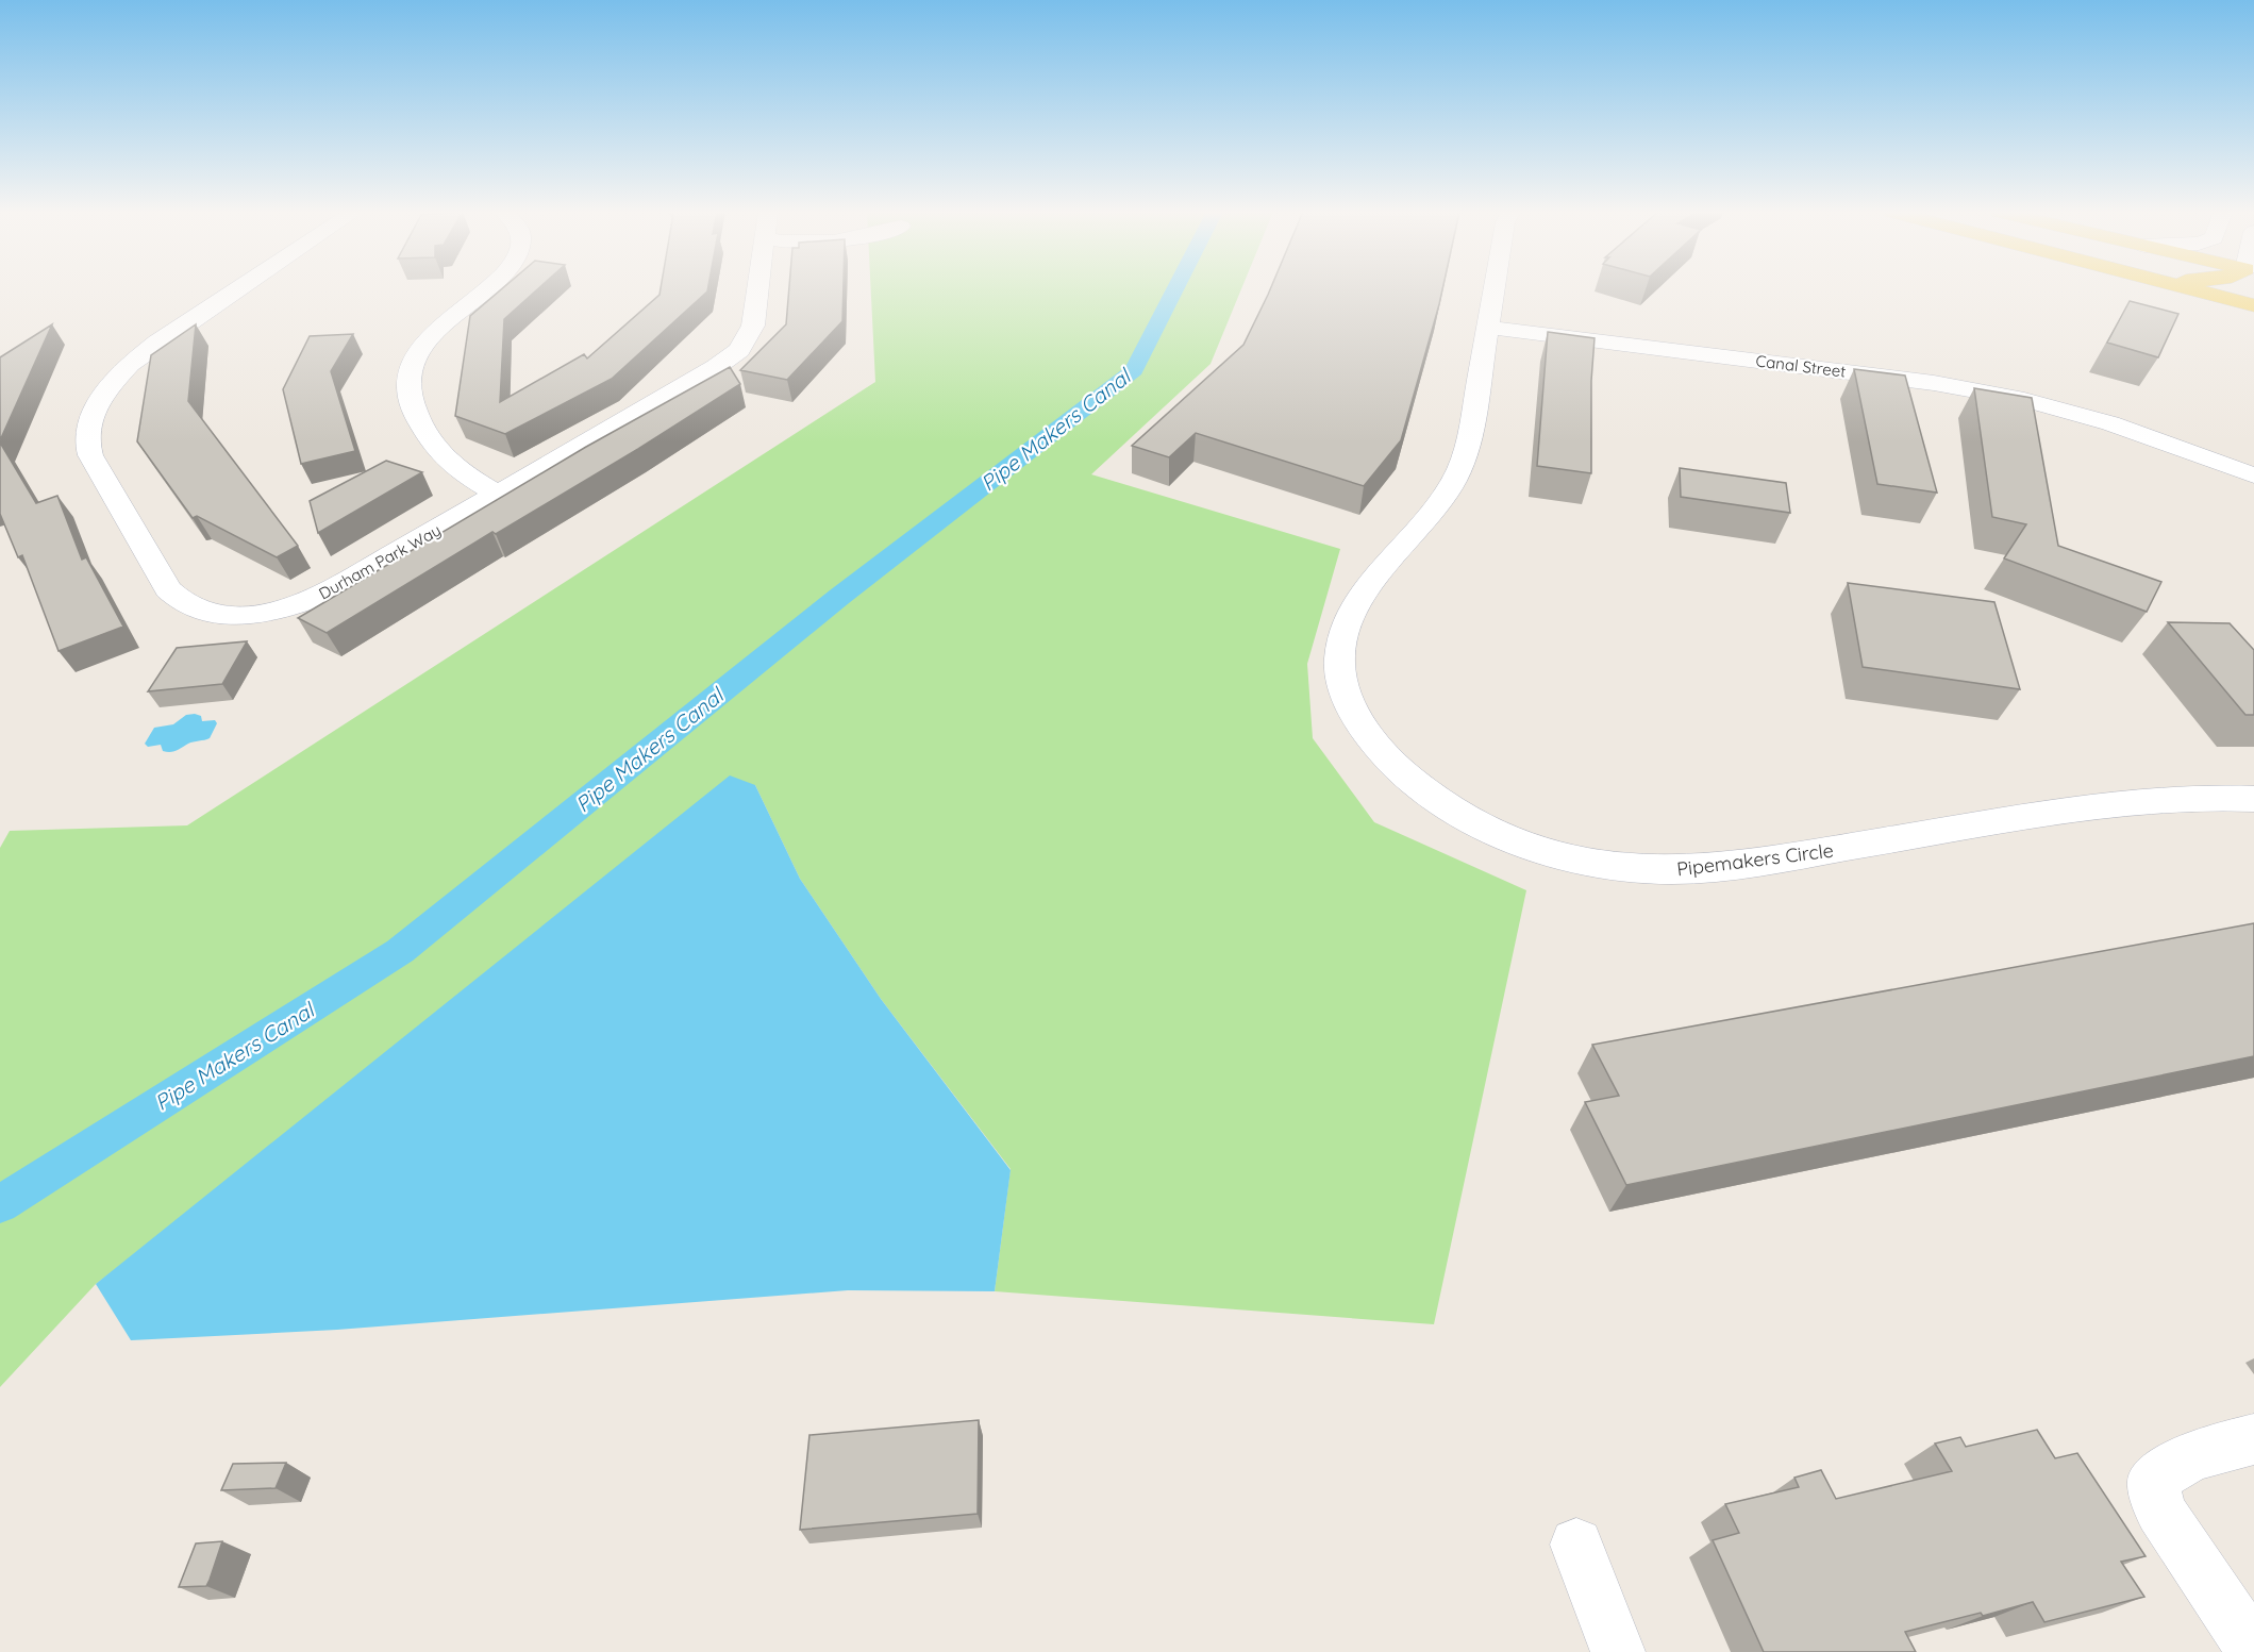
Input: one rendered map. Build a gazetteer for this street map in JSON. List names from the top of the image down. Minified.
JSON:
{"streets":{"street":["Canal Street","Durham Park Way","Pipemakers Circle"]},"crossings":[["Canal Street","Pipemakers Circle"]],"water":["Pipe Makers Canal"]}
